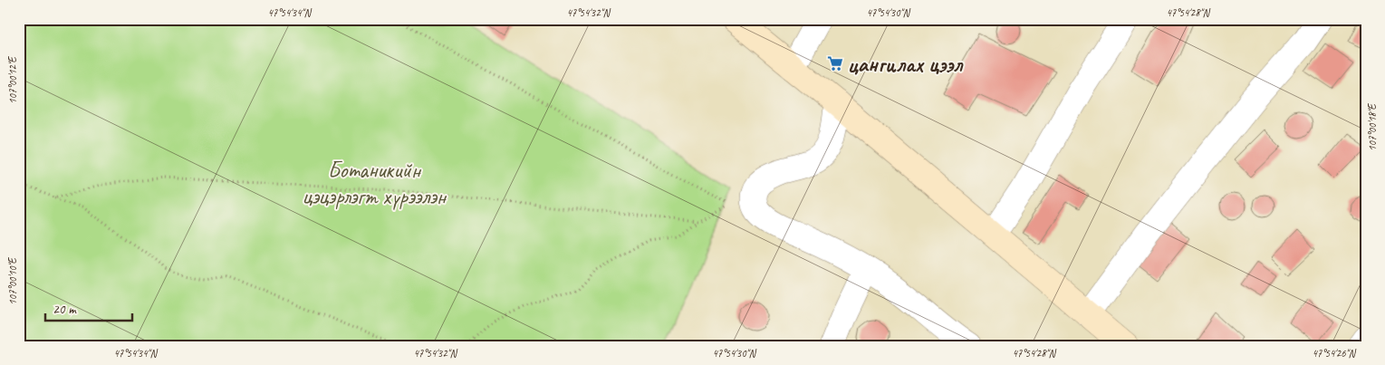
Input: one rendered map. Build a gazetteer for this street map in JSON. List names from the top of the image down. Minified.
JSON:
{"parks":["Ботаникийн цэцэрлэгт хүрээлэн"],"places":{"supermarket":["цангилах цээл"]},"scale_bar":"20 m","coordinates":["47°54'34\"N","47°54'32\"N","47°54'30\"N","47°54'28\"N","107°00'12\"E","107°00'18\"E","107°00'10\"E","47°54'26\"N"]}
